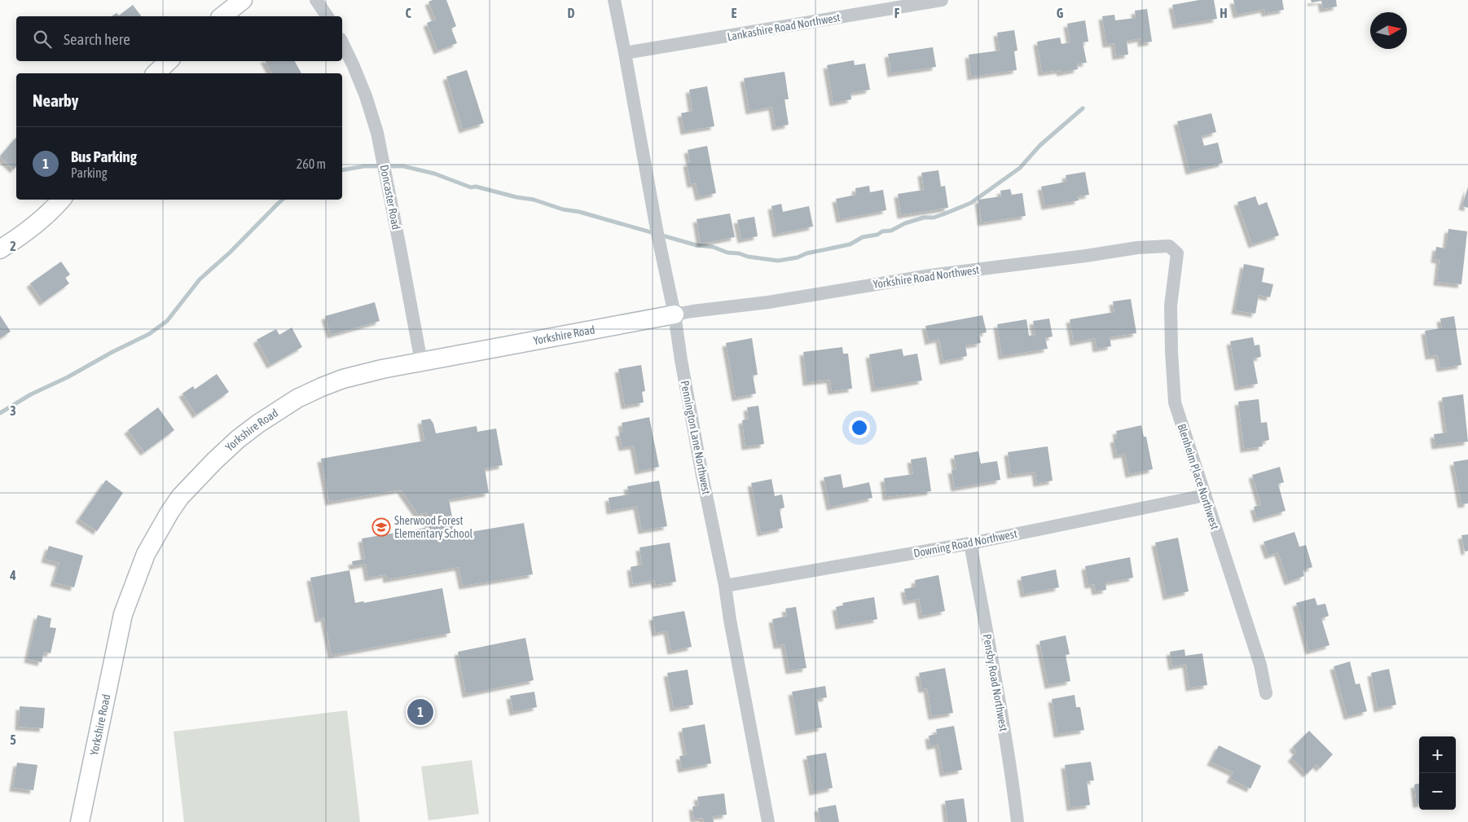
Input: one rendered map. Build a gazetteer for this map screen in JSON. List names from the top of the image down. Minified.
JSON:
{"streets":{"street":["Lankashire Road Northwest","Doncaster Road","Yorkshire Road Northwest","Yorkshire Road","Pennington Lane Northwest","Blenheim Place Northwest","Downing Road Northwest","Pensby Road Northwest"]},"crossings":[["Lankashire Road Northwest","Pennington Lane Northwest"],["Doncaster Road","Yorkshire Road"],["Yorkshire Road Northwest","Yorkshire Road"],["Yorkshire Road Northwest","Pennington Lane Northwest"],["Yorkshire Road Northwest","Blenheim Place Northwest"],["Yorkshire Road","Pennington Lane Northwest"],["Pennington Lane Northwest","Downing Road Northwest"],["Blenheim Place Northwest","Downing Road Northwest"],["Downing Road Northwest","Pensby Road Northwest"]],"places":{"school or university":["Sherwood Forest Elementary School"]},"north":"right","page":{"search":"Search here","heading":"Nearby","list":[{"mark":"1","name":"Bus Parking","note":"Parking","value":"260 m"}],"pins":"1","map_buttons":["+","−"]},"grid":{"columns":["C","D","E","F","G","H"],"rows":["2","3","4","5"]}}
